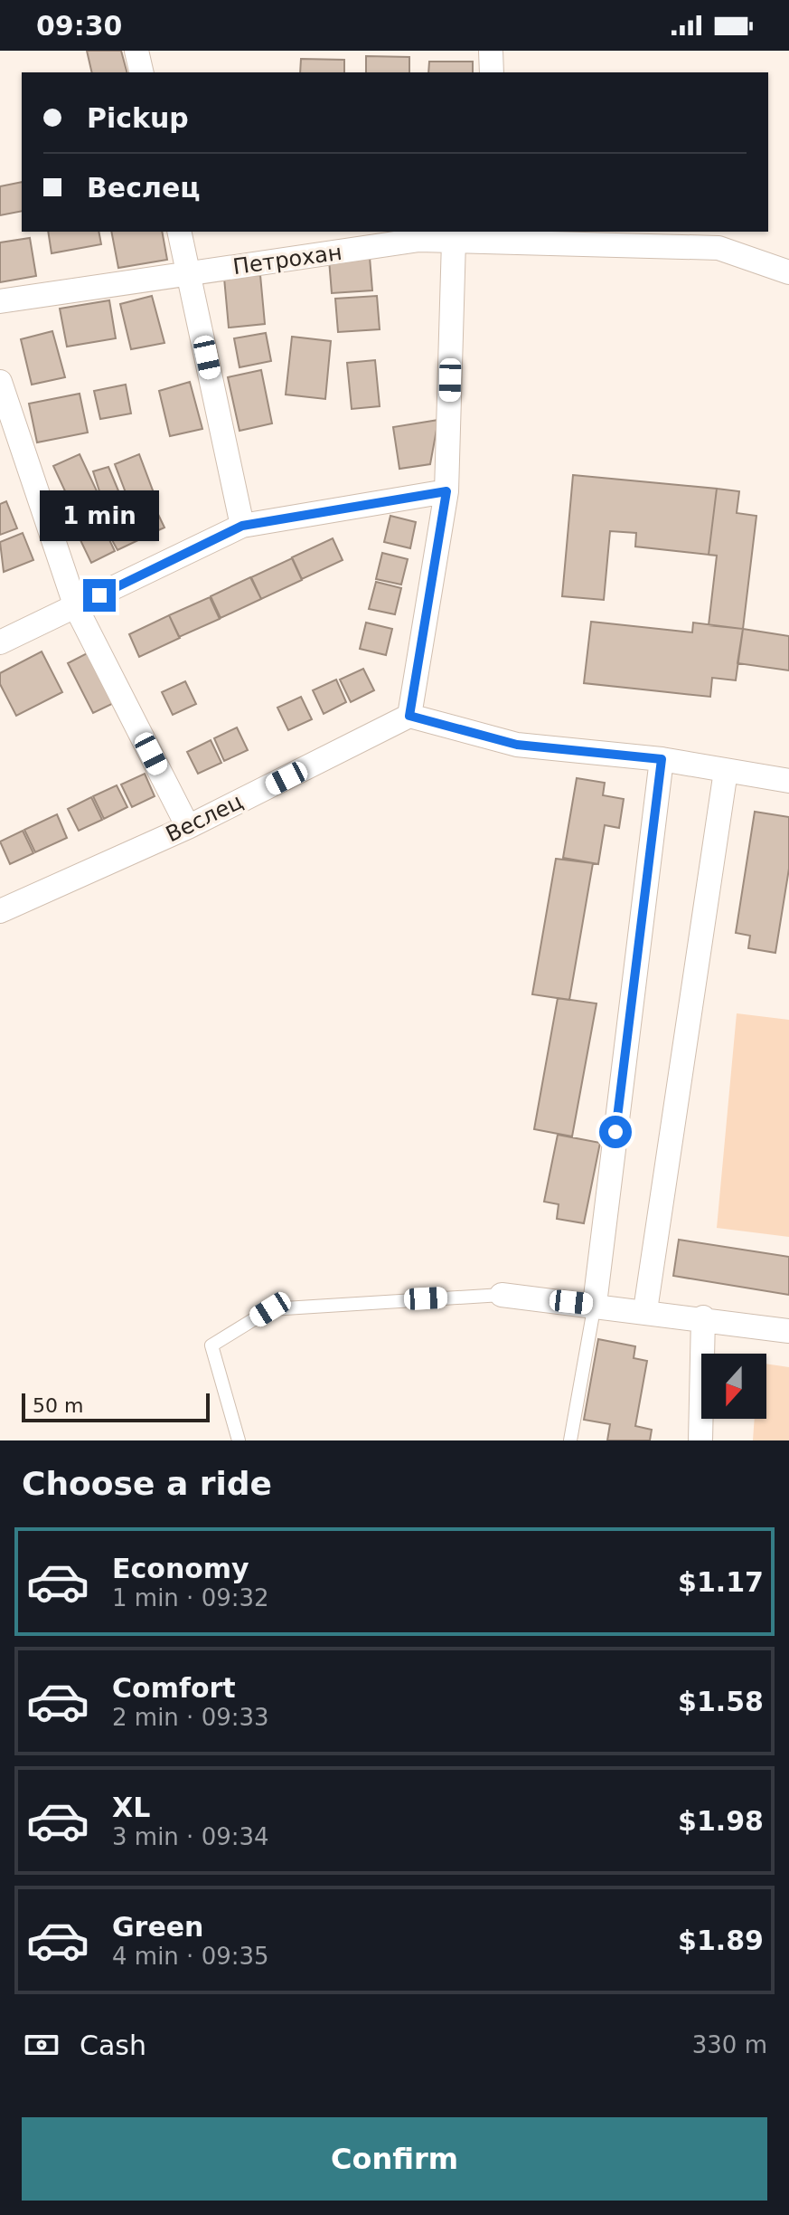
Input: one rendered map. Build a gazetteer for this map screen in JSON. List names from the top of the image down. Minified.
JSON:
{"streets":{"street":["Петрохан","Веслец"]},"scale_bar":"50 m","north":"bottom","page":{"status":"09:30","banner":["Pickup","Веслец"],"bubble":"1 min","scale":"50 m","heading":"Choose a ride","list":[{"name":"Economy","note":"1 min · 09:32","value":"$1.17"},{"name":"Comfort","note":"2 min · 09:33","value":"$1.58"},{"name":"XL","note":"3 min · 09:34","value":"$1.98"},{"name":"Green","note":"4 min · 09:35","value":"$1.89"}],"pay":["Cash","330 m"],"buttons":"Confirm"}}
